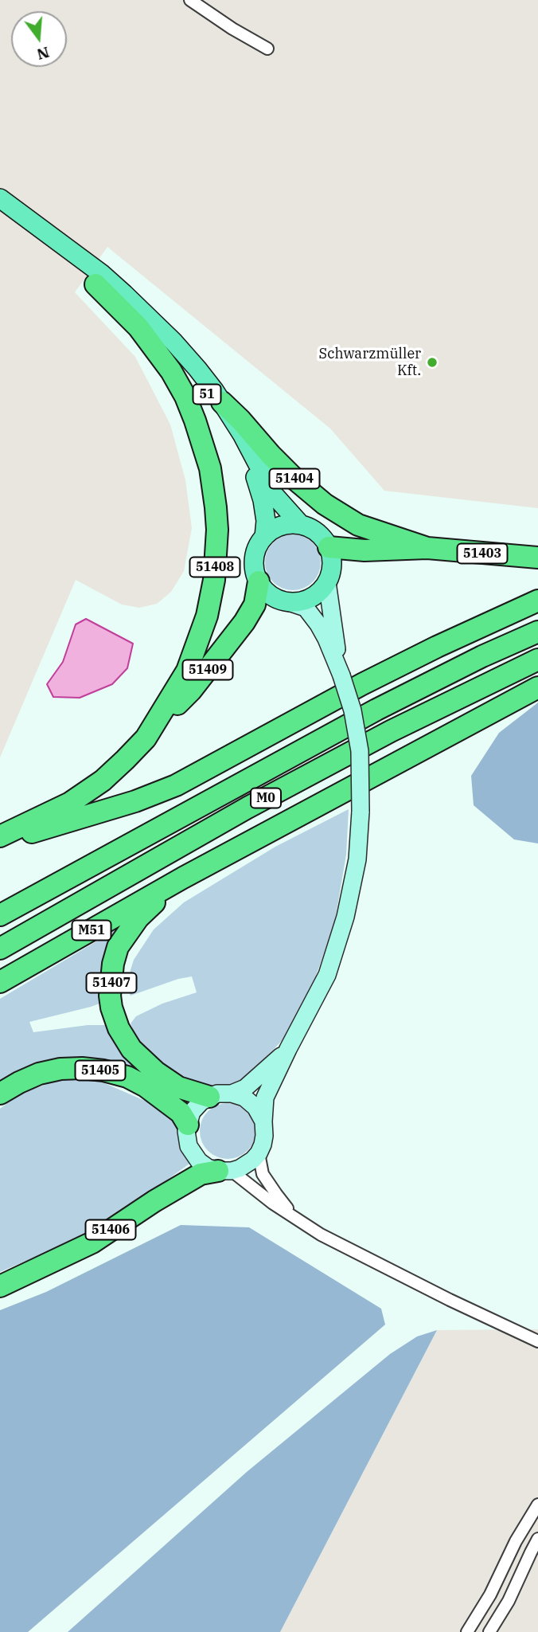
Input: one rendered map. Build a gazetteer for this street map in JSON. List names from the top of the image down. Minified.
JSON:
{"streets":{"highway":["51404","51403","51408","51409","M0","M51","51407","51405","51406"],"main road":["51"]},"crossings":[["51","51404"],["51","51403"],["51","51408"],["51","51409"],["51404","51403"],["51403","51409"],["51408","51409"],["M51","51407"],["51407","51405"],["51407","51406"],["51405","51406"]],"places":["Schwarzmüller Kft."],"north":"bottom"}
